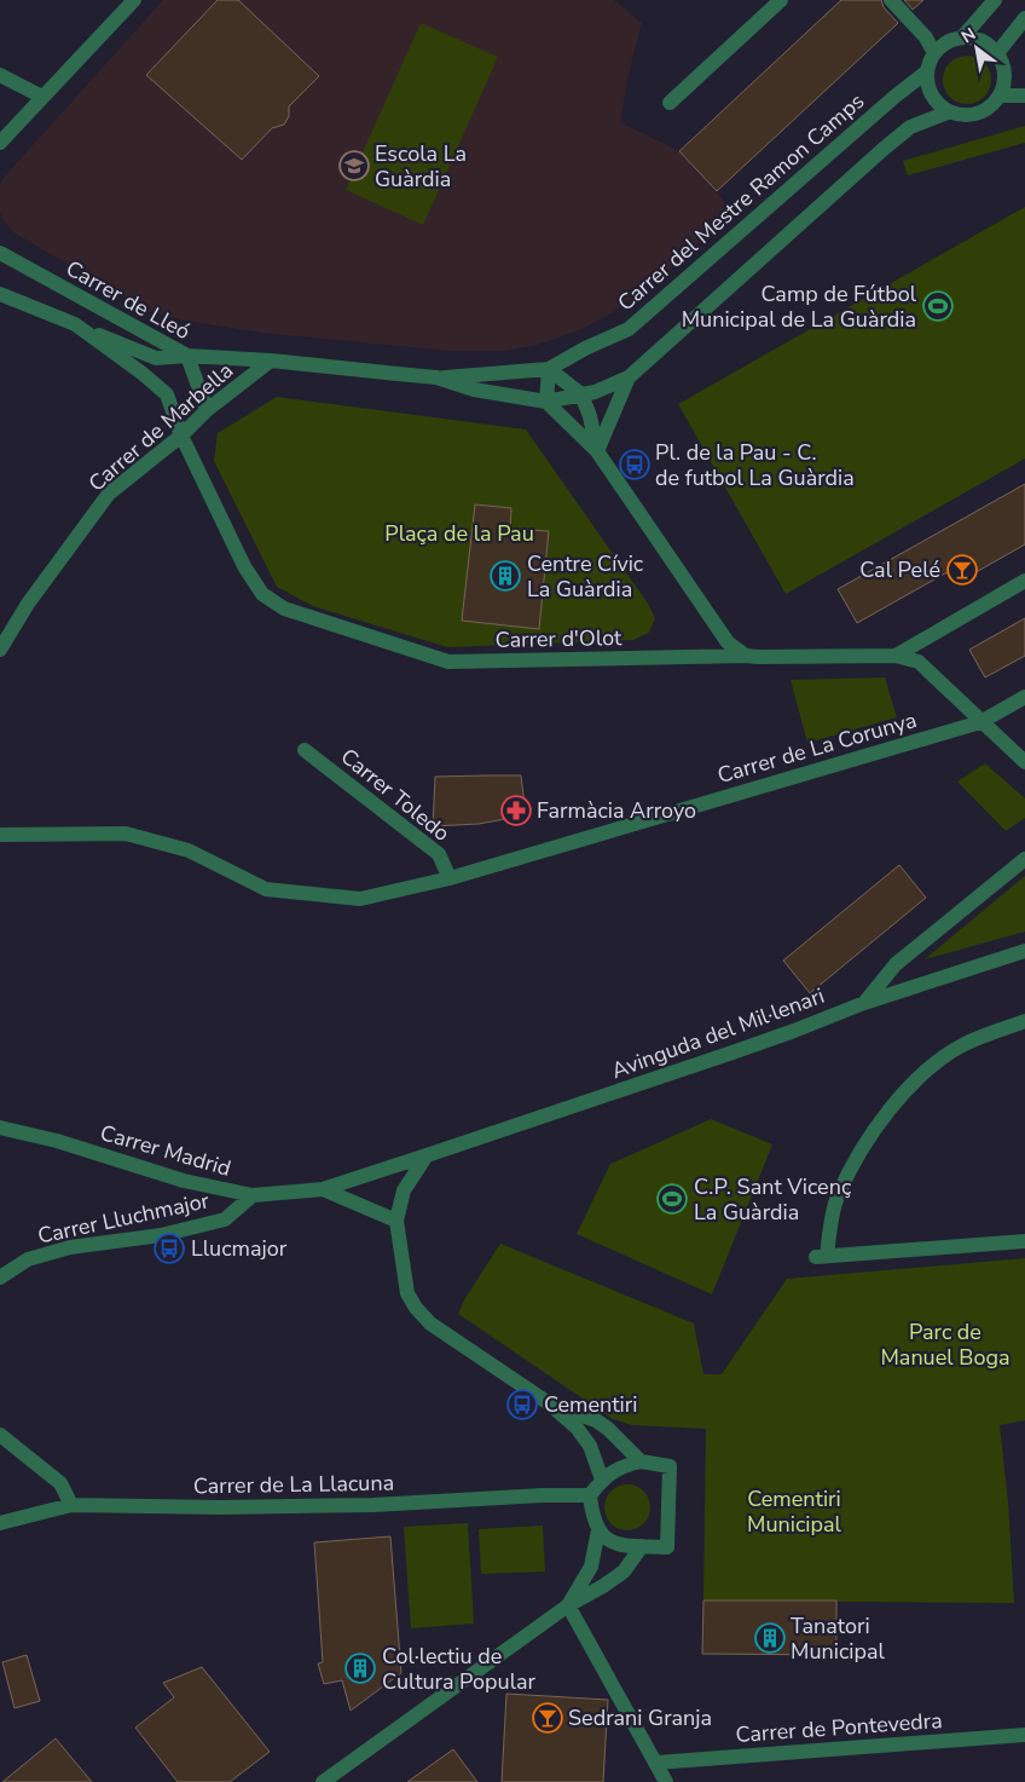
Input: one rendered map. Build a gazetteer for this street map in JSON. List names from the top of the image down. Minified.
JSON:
{"streets":{"street":["Carrer del Mestre Ramon Camps","Carrer de Lleó","Carrer de Marbella","Carrer d'Olot","Carrer de La Corunya","Carrer Toledo","Avinguda del Mil·lenari","Carrer Madrid","Carrer Lluchmajor","Carrer de La Llacuna","Carrer de Pontevedra"]},"crossings":[["Carrer del Mestre Ramon Camps","Carrer de Lleó"],["Carrer del Mestre Ramon Camps","Carrer de Marbella"],["Carrer del Mestre Ramon Camps","Carrer d'Olot"],["Carrer de Lleó","Carrer de Marbella"],["Carrer de Marbella","Carrer d'Olot"],["Carrer de La Corunya","Carrer Toledo"],["Avinguda del Mil·lenari","Carrer Madrid"],["Carrer Madrid","Carrer Lluchmajor"]],"parks":["Plaça de la Pau","Parc de Manuel Boga","Cementiri Municipal"],"places":{"school or university":["Escola La Guàrdia"],"sports":["Camp de Fútbol Municipal de La Guàrdia","C.P. Sant Vicenç La Guàrdia"],"bus stop":["Pl. de la Pau - C. de futbol La Guàrdia","Llucmajor","Cementiri"],"bar":["Cal Pelé","Sedrani Granja"],"building":["Centre Cívic La Guàrdia","Tanatori Municipal","Col·lectiu de Cultura Popular"],"pharmacy":["Farmàcia Arroyo"]},"north":"top left"}
